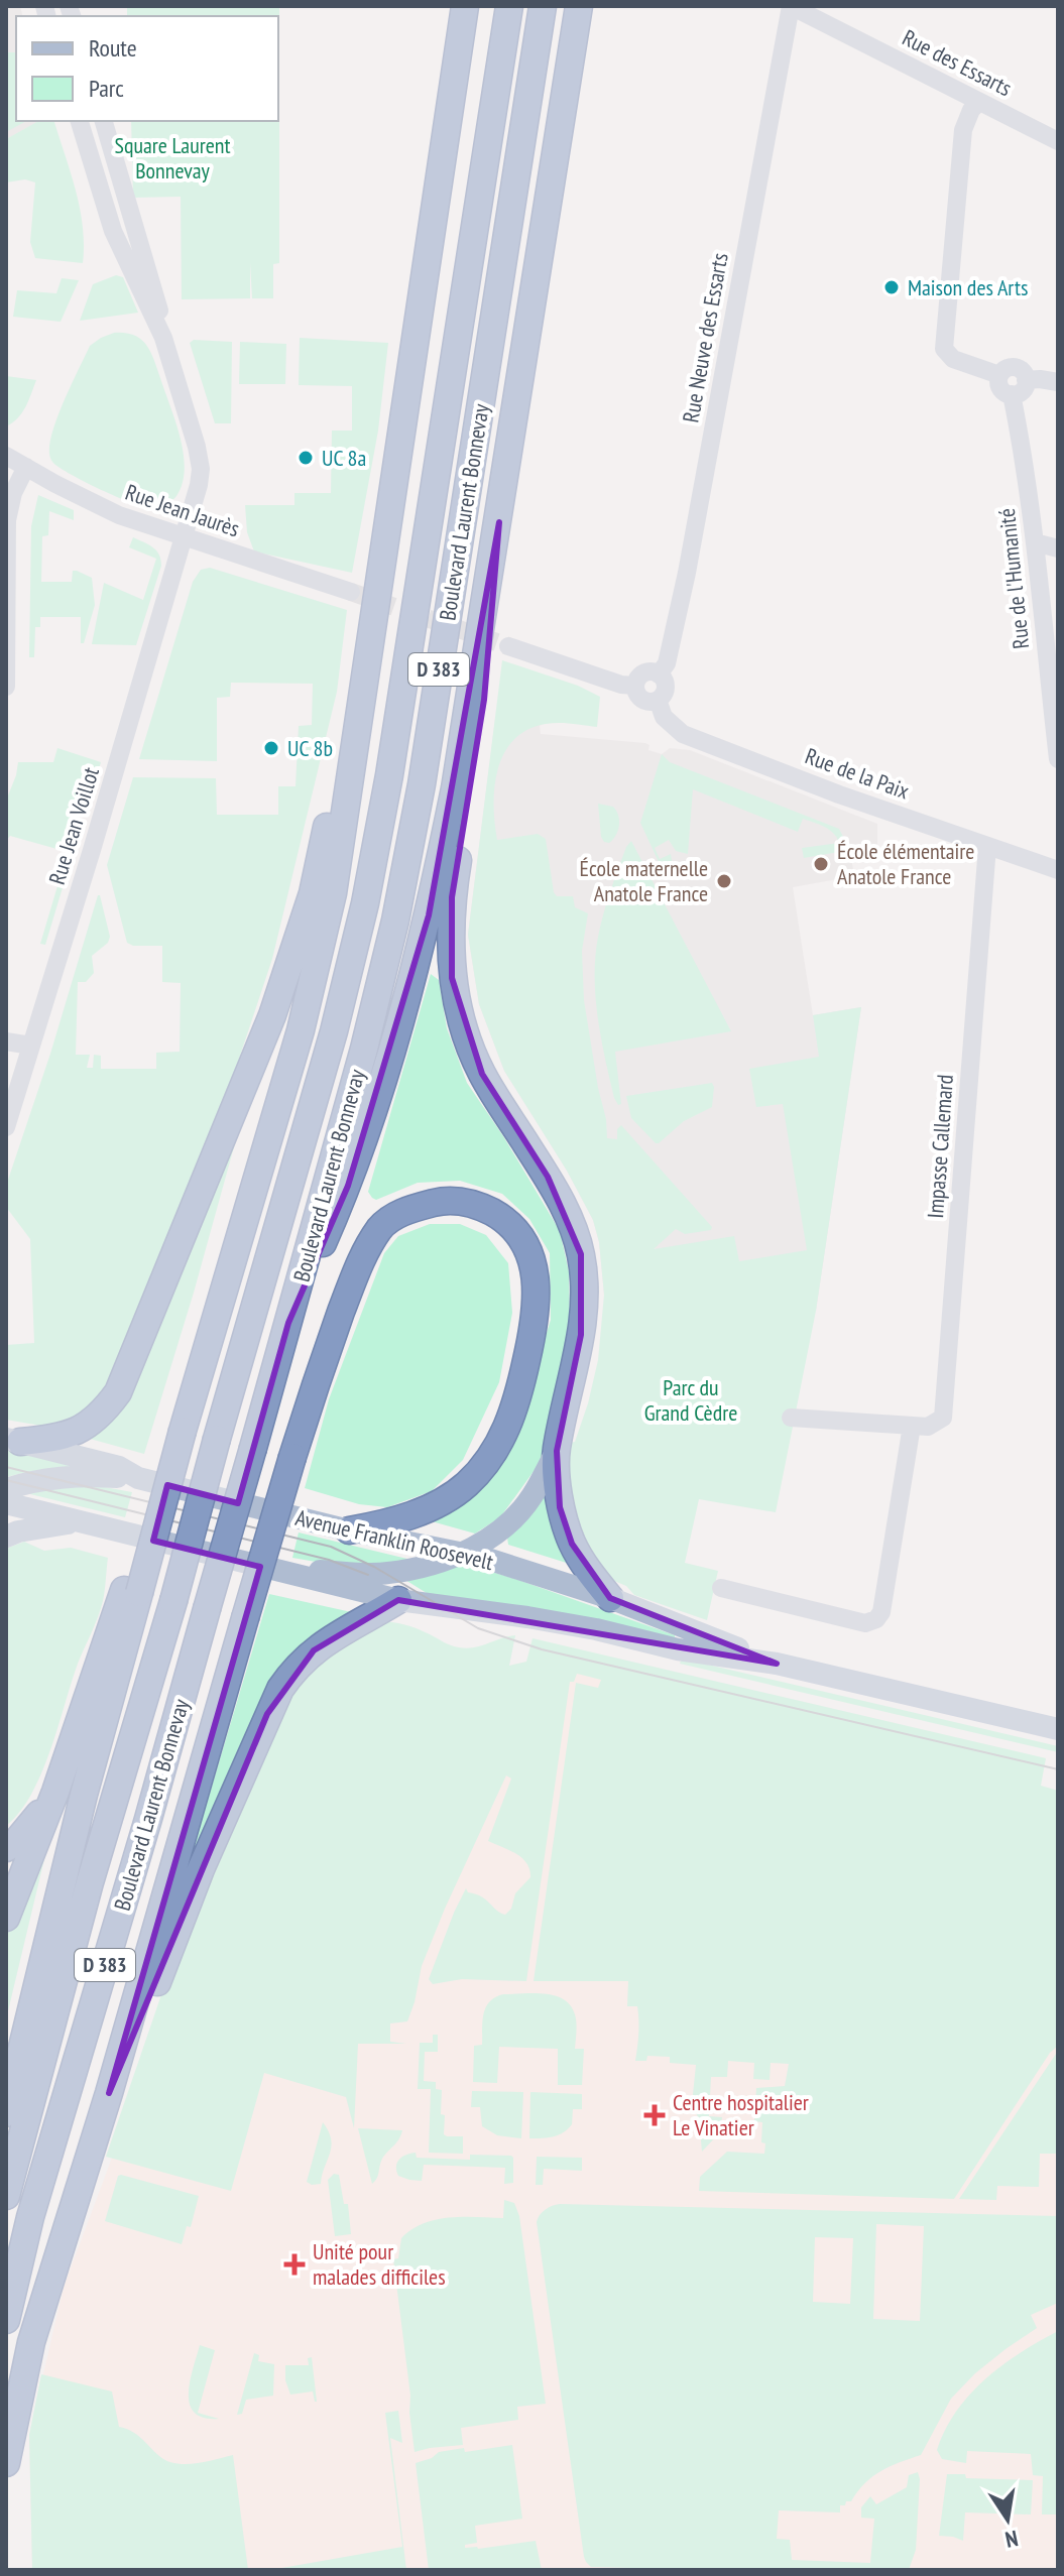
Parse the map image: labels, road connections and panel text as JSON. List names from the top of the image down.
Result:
{
  "streets": {
    "highway": ["Boulevard Laurent Bonnevay", "D 383"],
    "main road": ["Avenue Franklin Roosevelt"],
    "street": [
      "Rue des Essarts",
      "Rue Neuve des Essarts",
      "Rue Jean Jaurès",
      "Rue de l'Humanité",
      "Rue de la Paix",
      "Rue Jean Voillot",
      "Impasse Callemard"
    ]
  },
  "crossings": [
    ["Rue des Essarts", "Rue Neuve des Essarts"],
    ["Rue Neuve des Essarts", "Rue de la Paix"],
    ["Rue Jean Jaurès", "Rue Jean Voillot"],
    ["Rue de la Paix", "Impasse Callemard"]
  ],
  "parks": ["Square Laurent Bonnevay", "Parc du Grand Cèdre"],
  "places": {
    "other": [
      "Maison des Arts",
      "UC 8a",
      "UC 8b",
      "École élémentaire Anatole France",
      "École maternelle Anatole France"
    ],
    "health": ["Centre hospitalier Le Vinatier", "Unité pour malades difficiles"]
  },
  "legend": ["Route", "Parc"],
  "north": "bottom"
}
